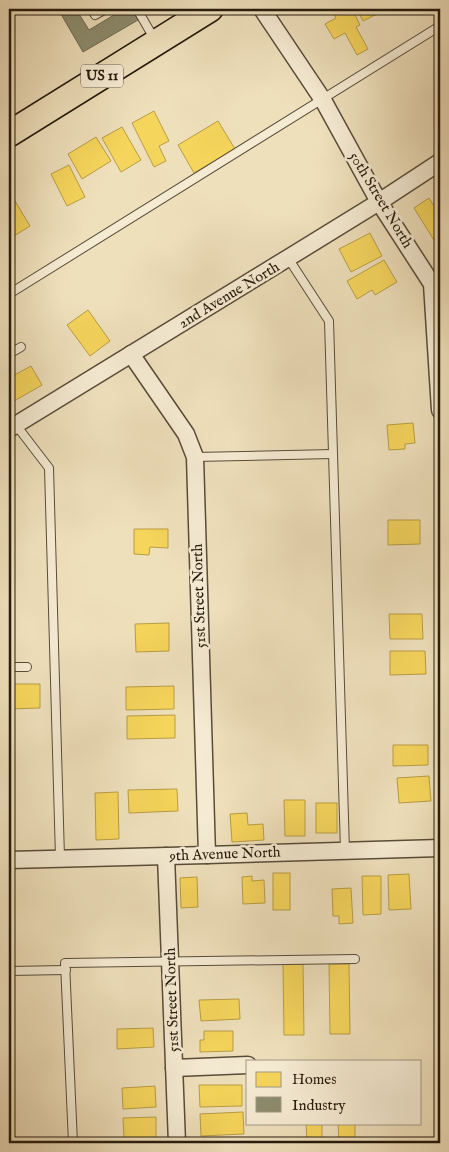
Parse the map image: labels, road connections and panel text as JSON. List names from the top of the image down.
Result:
{
  "streets": {
    "main road": ["US 11"],
    "street": [
      "50th Street North",
      "2nd Avenue North",
      "51st Street North",
      "9th Avenue North"
    ]
  },
  "crossings": [
    ["50th Street North", "2nd Avenue North"],
    ["2nd Avenue North", "51st Street North"],
    ["51st Street North", "9th Avenue North"]
  ],
  "legend": ["Homes", "Industry"]
}
